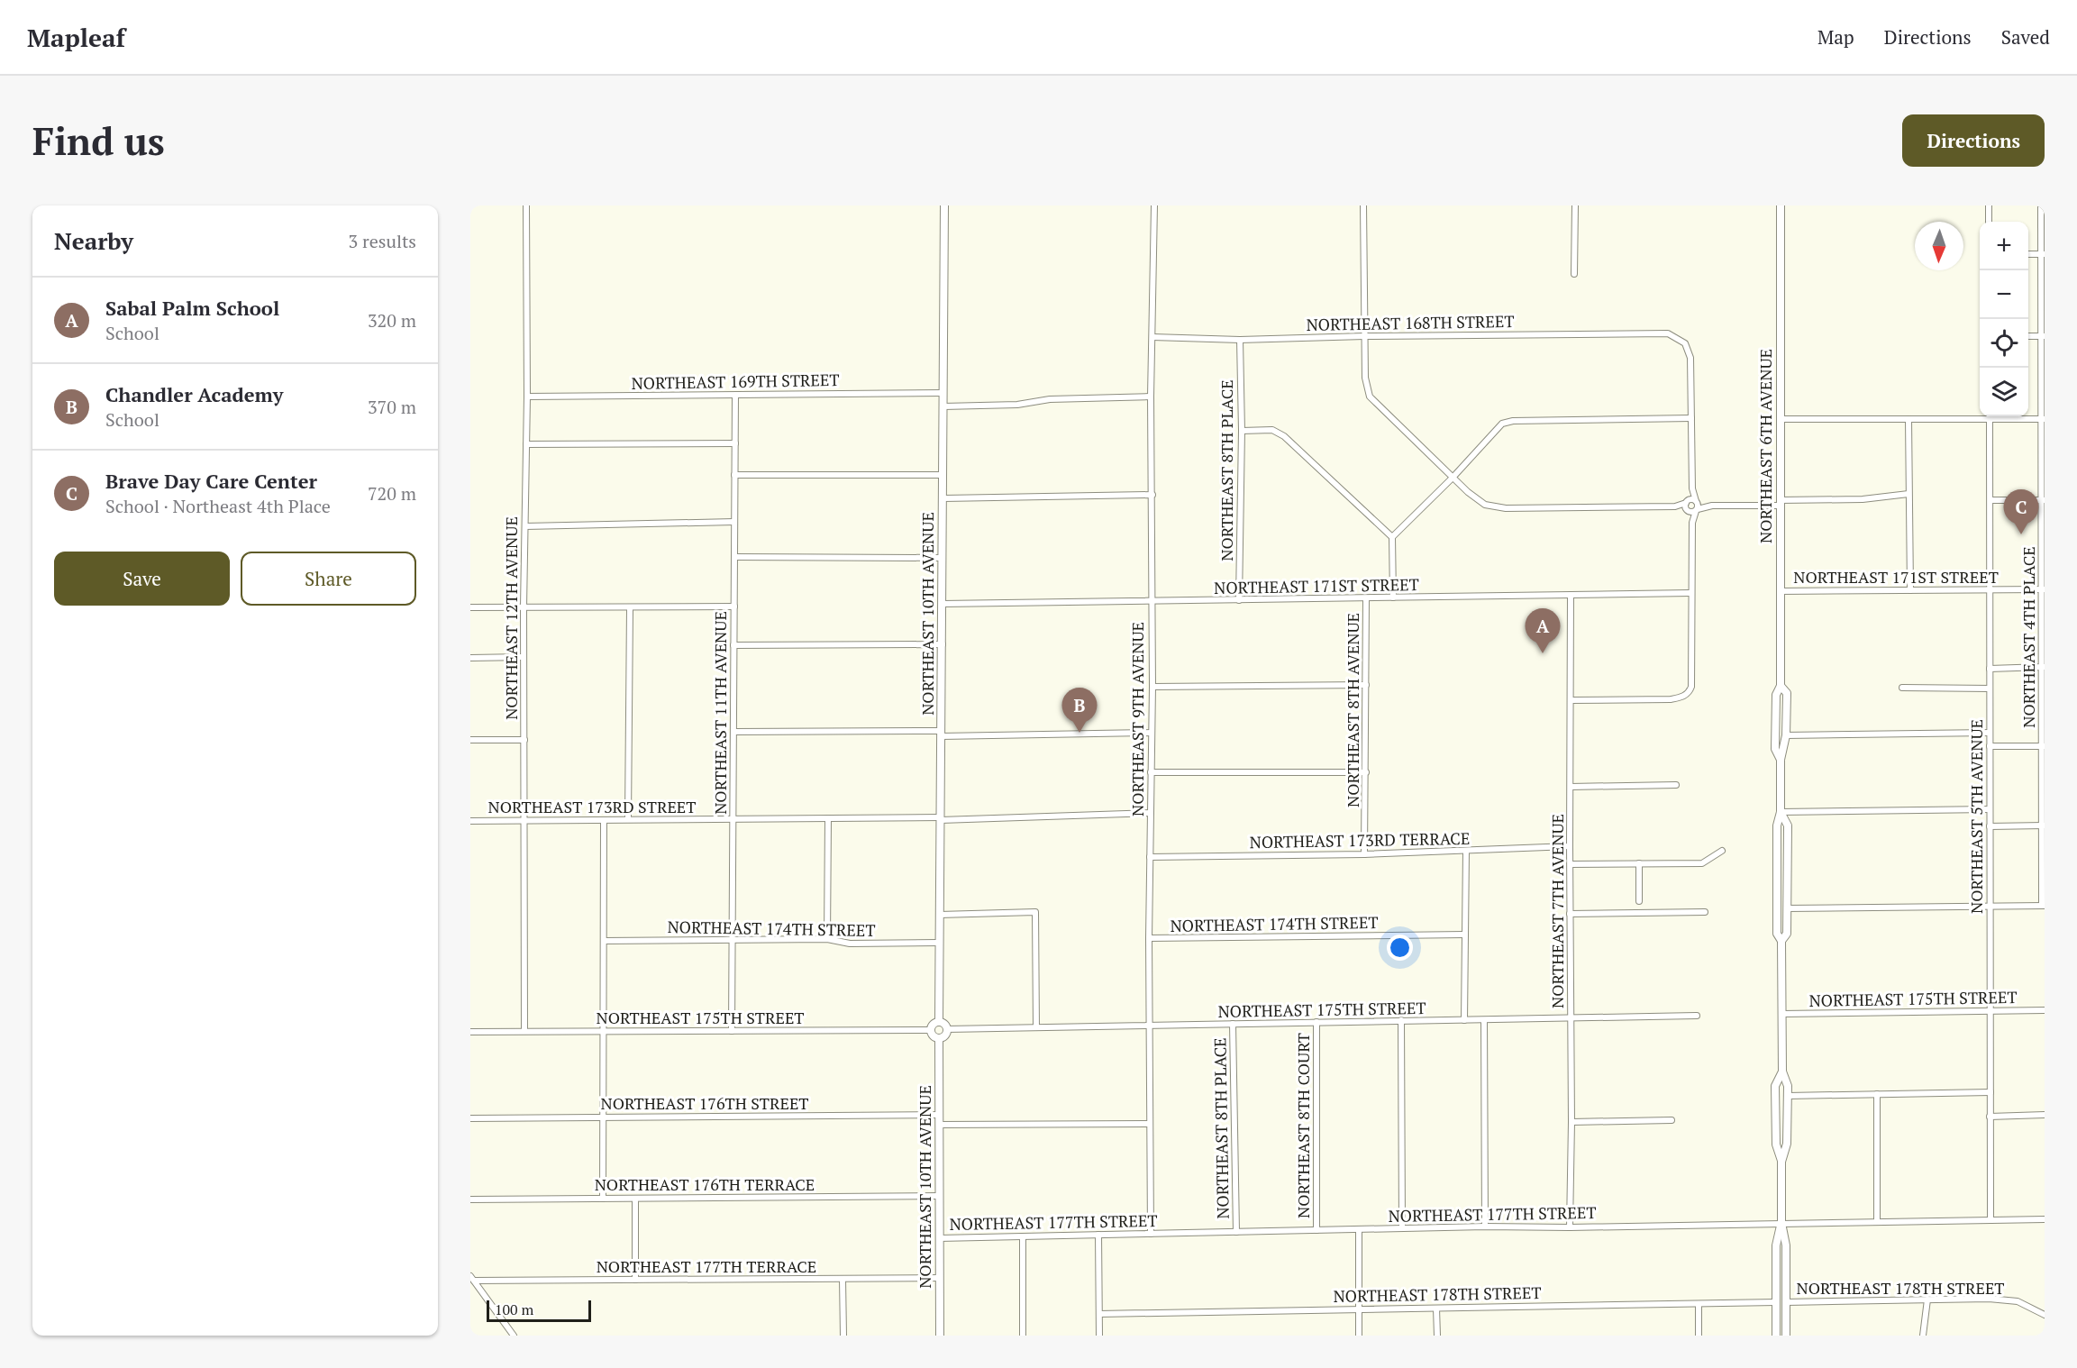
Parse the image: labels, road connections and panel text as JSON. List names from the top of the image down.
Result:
{
  "streets": {
    "main road": ["NORTHEAST 6TH AVENUE", "NORTHEAST 10TH AVENUE"],
    "street": [
      "NORTHEAST 168TH STREET",
      "NORTHEAST 169TH STREET",
      "NORTHEAST 8TH PLACE",
      "NORTHEAST 171ST STREET",
      "NORTHEAST 12TH AVENUE",
      "NORTHEAST 4TH PLACE",
      "NORTHEAST 8TH AVENUE",
      "NORTHEAST 11TH AVENUE",
      "NORTHEAST 9TH AVENUE",
      "NORTHEAST 173RD STREET",
      "NORTHEAST 5TH AVENUE",
      "NORTHEAST 173RD TERRACE",
      "NORTHEAST 7TH AVENUE",
      "NORTHEAST 174TH STREET",
      "NORTHEAST 175TH STREET",
      "NORTHEAST 176TH STREET",
      "NORTHEAST 8TH COURT",
      "NORTHEAST 176TH TERRACE",
      "NORTHEAST 177TH STREET",
      "NORTHEAST 177TH TERRACE",
      "NORTHEAST 178TH STREET"
    ]
  },
  "crossings": [
    ["NORTHEAST 168TH STREET", "NORTHEAST 8TH PLACE"],
    ["NORTHEAST 168TH STREET", "NORTHEAST 9TH AVENUE"],
    ["NORTHEAST 169TH STREET", "NORTHEAST 10TH AVENUE"],
    ["NORTHEAST 169TH STREET", "NORTHEAST 12TH AVENUE"],
    ["NORTHEAST 169TH STREET", "NORTHEAST 11TH AVENUE"],
    ["NORTHEAST 6TH AVENUE", "NORTHEAST 171ST STREET"],
    ["NORTHEAST 6TH AVENUE", "NORTHEAST 175TH STREET"],
    ["NORTHEAST 6TH AVENUE", "NORTHEAST 177TH STREET"],
    ["NORTHEAST 6TH AVENUE", "NORTHEAST 178TH STREET"],
    ["NORTHEAST 8TH PLACE", "NORTHEAST 171ST STREET"],
    ["NORTHEAST 8TH PLACE", "NORTHEAST 175TH STREET"],
    ["NORTHEAST 8TH PLACE", "NORTHEAST 177TH STREET"],
    ["NORTHEAST 171ST STREET", "NORTHEAST 10TH AVENUE"],
    ["NORTHEAST 171ST STREET", "NORTHEAST 4TH PLACE"],
    ["NORTHEAST 171ST STREET", "NORTHEAST 8TH AVENUE"],
    ["NORTHEAST 171ST STREET", "NORTHEAST 9TH AVENUE"],
    ["NORTHEAST 171ST STREET", "NORTHEAST 5TH AVENUE"],
    ["NORTHEAST 171ST STREET", "NORTHEAST 7TH AVENUE"],
    ["NORTHEAST 10TH AVENUE", "NORTHEAST 173RD STREET"],
    ["NORTHEAST 10TH AVENUE", "NORTHEAST 174TH STREET"],
    ["NORTHEAST 10TH AVENUE", "NORTHEAST 175TH STREET"],
    ["NORTHEAST 10TH AVENUE", "NORTHEAST 176TH STREET"],
    ["NORTHEAST 10TH AVENUE", "NORTHEAST 176TH TERRACE"],
    ["NORTHEAST 10TH AVENUE", "NORTHEAST 177TH STREET"],
    ["NORTHEAST 10TH AVENUE", "NORTHEAST 177TH TERRACE"],
    ["NORTHEAST 12TH AVENUE", "NORTHEAST 173RD STREET"],
    ["NORTHEAST 12TH AVENUE", "NORTHEAST 175TH STREET"],
    ["NORTHEAST 8TH AVENUE", "NORTHEAST 173RD TERRACE"],
    ["NORTHEAST 11TH AVENUE", "NORTHEAST 173RD STREET"],
    ["NORTHEAST 11TH AVENUE", "NORTHEAST 174TH STREET"],
    ["NORTHEAST 11TH AVENUE", "NORTHEAST 175TH STREET"],
    ["NORTHEAST 9TH AVENUE", "NORTHEAST 173RD STREET"],
    ["NORTHEAST 9TH AVENUE", "NORTHEAST 173RD TERRACE"],
    ["NORTHEAST 9TH AVENUE", "NORTHEAST 174TH STREET"],
    ["NORTHEAST 9TH AVENUE", "NORTHEAST 175TH STREET"],
    ["NORTHEAST 9TH AVENUE", "NORTHEAST 177TH STREET"],
    ["NORTHEAST 5TH AVENUE", "NORTHEAST 175TH STREET"],
    ["NORTHEAST 5TH AVENUE", "NORTHEAST 177TH STREET"],
    ["NORTHEAST 173RD TERRACE", "NORTHEAST 7TH AVENUE"],
    ["NORTHEAST 7TH AVENUE", "NORTHEAST 175TH STREET"],
    ["NORTHEAST 7TH AVENUE", "NORTHEAST 177TH STREET"],
    ["NORTHEAST 175TH STREET", "NORTHEAST 8TH COURT"],
    ["NORTHEAST 8TH COURT", "NORTHEAST 177TH STREET"]
  ],
  "scale_bar": "100 m",
  "north": "bottom",
  "page": {
    "header": "Mapleaf",
    "nav": ["Map", "Directions", "Saved"],
    "buttons": [
      "Directions",
      ["Save", "Share"]
    ],
    "title": "Find us",
    "heading": ["Nearby", "3 results"],
    "map_buttons": ["+", "−"],
    "list": [
      {
        "mark": "A",
        "name": "Sabal Palm School",
        "note": "School",
        "value": "320 m"
      },
      {
        "mark": "B",
        "name": "Chandler Academy",
        "note": "School",
        "value": "370 m"
      },
      {
        "mark": "C",
        "name": "Brave Day Care Center",
        "note": "School · Northeast 4th Place",
        "value": "720 m"
      }
    ],
    "pins": ["C", "A", "B"],
    "scale": "100 m"
  }
}
